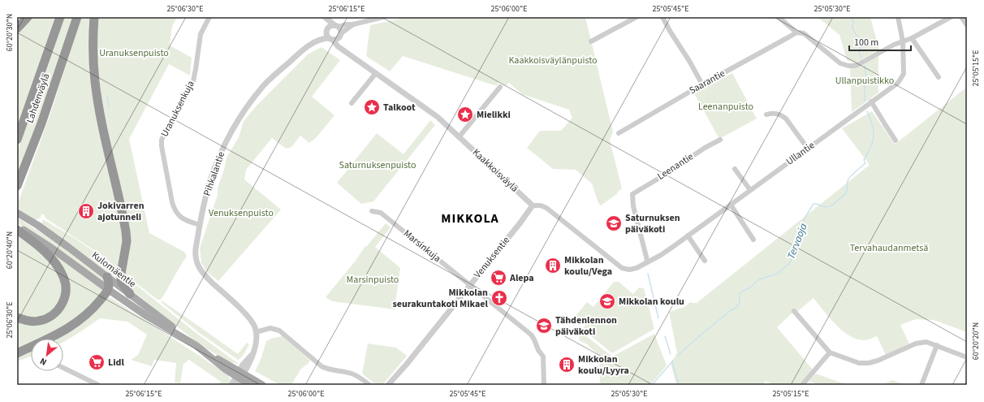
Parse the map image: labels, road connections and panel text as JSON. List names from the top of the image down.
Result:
{
  "streets": {
    "highway": ["Lahdenväylä"],
    "main road": ["Kulomäentie"],
    "street": [
      "Saarantie",
      "Uranuksenkuja",
      "Ullantie",
      "Leenantie",
      "Kaakkoisväylä",
      "Pihkalantie",
      "Marsinkuja",
      "Venuksentie"
    ]
  },
  "crossings": [
    ["Uranuksenkuja", "Pihkalantie"],
    ["Ullantie", "Leenantie"],
    ["Ullantie", "Kaakkoisväylä"],
    ["Leenantie", "Kaakkoisväylä"],
    ["Kaakkoisväylä", "Pihkalantie"],
    ["Kaakkoisväylä", "Venuksentie"],
    ["Marsinkuja", "Venuksentie"]
  ],
  "districts": ["MIKKOLA"],
  "water": ["Tervaoja"],
  "parks": [
    "Uranuksenpuisto",
    "Kaakkoisväylänpuisto",
    "Ullanpuistikko",
    "Leenanpuisto",
    "Saturnuksenpuisto",
    "Venuksenpuisto",
    "Tervahaudanmetsä",
    "Marsinpuisto"
  ],
  "places": {
    "place": ["Talkoot", "Mielikki"],
    "building": ["Jokivarren ajotunneli", "Mikkolan koulu/Vega", "Mikkolan koulu/Lyyra"],
    "school or university": ["Saturnuksen päiväkoti", "Mikkolan koulu", "Tähdenlennon päiväkoti"],
    "supermarket": ["Alepa", "Lidl"],
    "church": ["Mikkolan seurakuntakoti Mikael"]
  },
  "scale_bar": "100 m",
  "north": "bottom left",
  "coordinates": [
    "25°06'30\"E",
    "25°06'15\"E",
    "25°06'00\"E",
    "25°05'45\"E",
    "25°05'30\"E",
    "60°20'30\"N",
    "25°05'15\"E",
    "60°20'40\"N",
    "60°20'20\"N"
  ]
}
